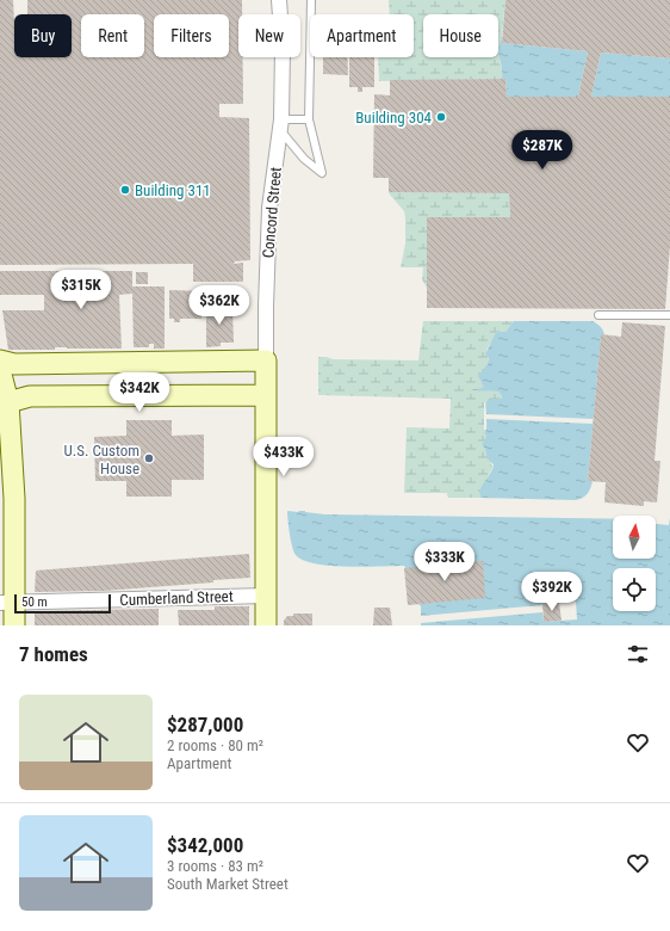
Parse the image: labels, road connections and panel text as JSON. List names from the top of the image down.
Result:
{
  "streets": {
    "street": ["Concord Street", "Cumberland Street"]
  },
  "crossings": [
    ["Concord Street", "Cumberland Street"]
  ],
  "places": ["Building 304", "Building 311", "U.S. Custom House"],
  "scale_bar": "50 m",
  "north": "top",
  "page": {
    "chip": [
      "Buy",
      "Rent",
      "Filters",
      "New",
      "Apartment",
      "House"
    ],
    "price": [
      "$287K",
      "$315K",
      "$362K",
      "$342K",
      "$433K",
      "$333K",
      "$392K"
    ],
    "scale": "50 m",
    "heading": "7 homes",
    "list": [
      {
        "name": "$287,000",
        "note": "2 rooms · 80 m² · Apartment"
      },
      {
        "name": "$342,000",
        "note": "3 rooms · 83 m² · South Market Street"
      }
    ]
  }
}
